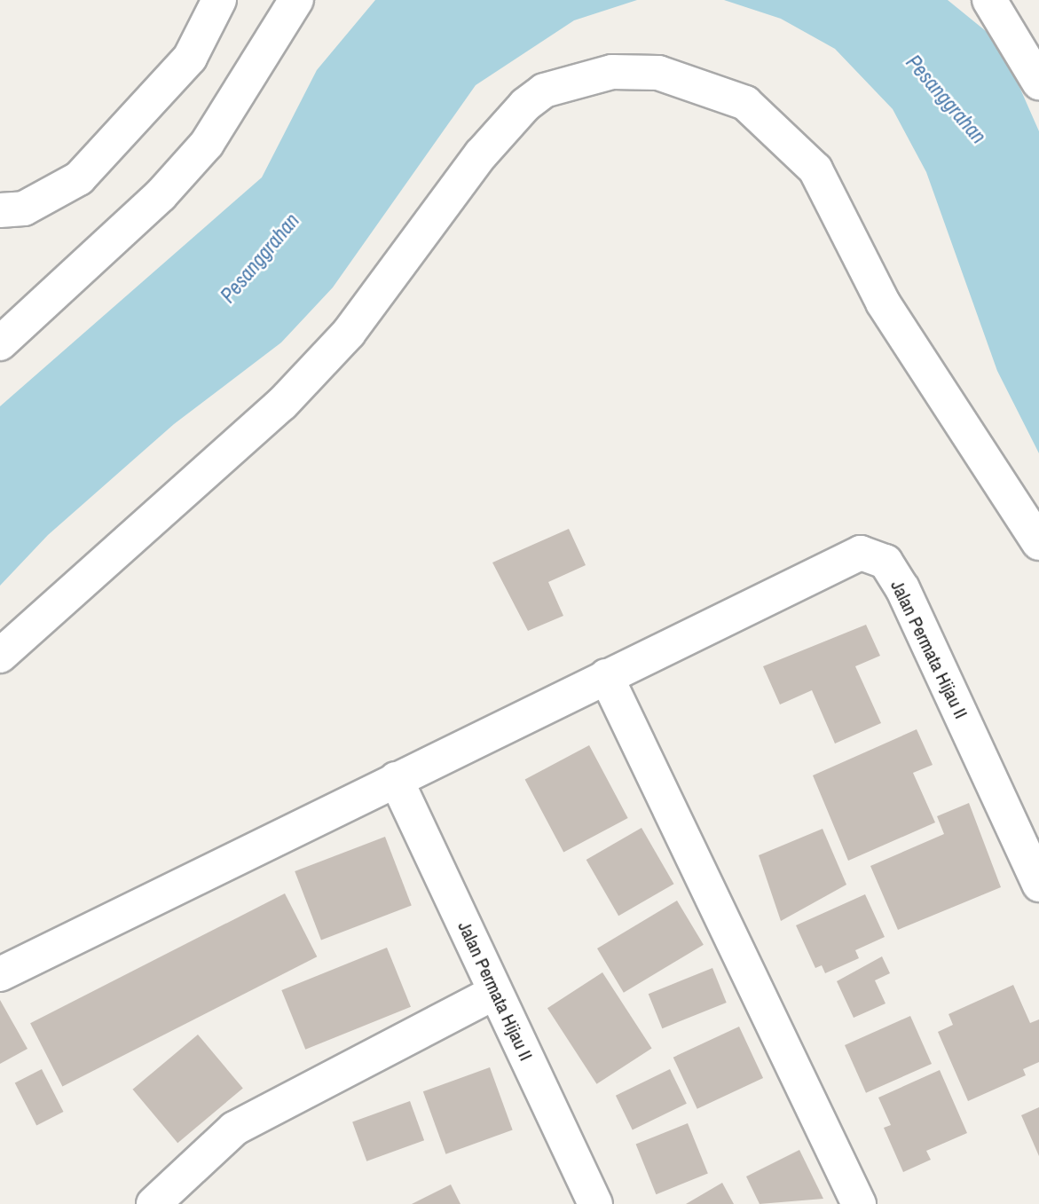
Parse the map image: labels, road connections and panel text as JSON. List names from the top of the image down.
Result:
{
  "streets": {
    "street": ["Jalan Permata Hijau II"]
  },
  "water": ["Pesanggrahan"]
}
